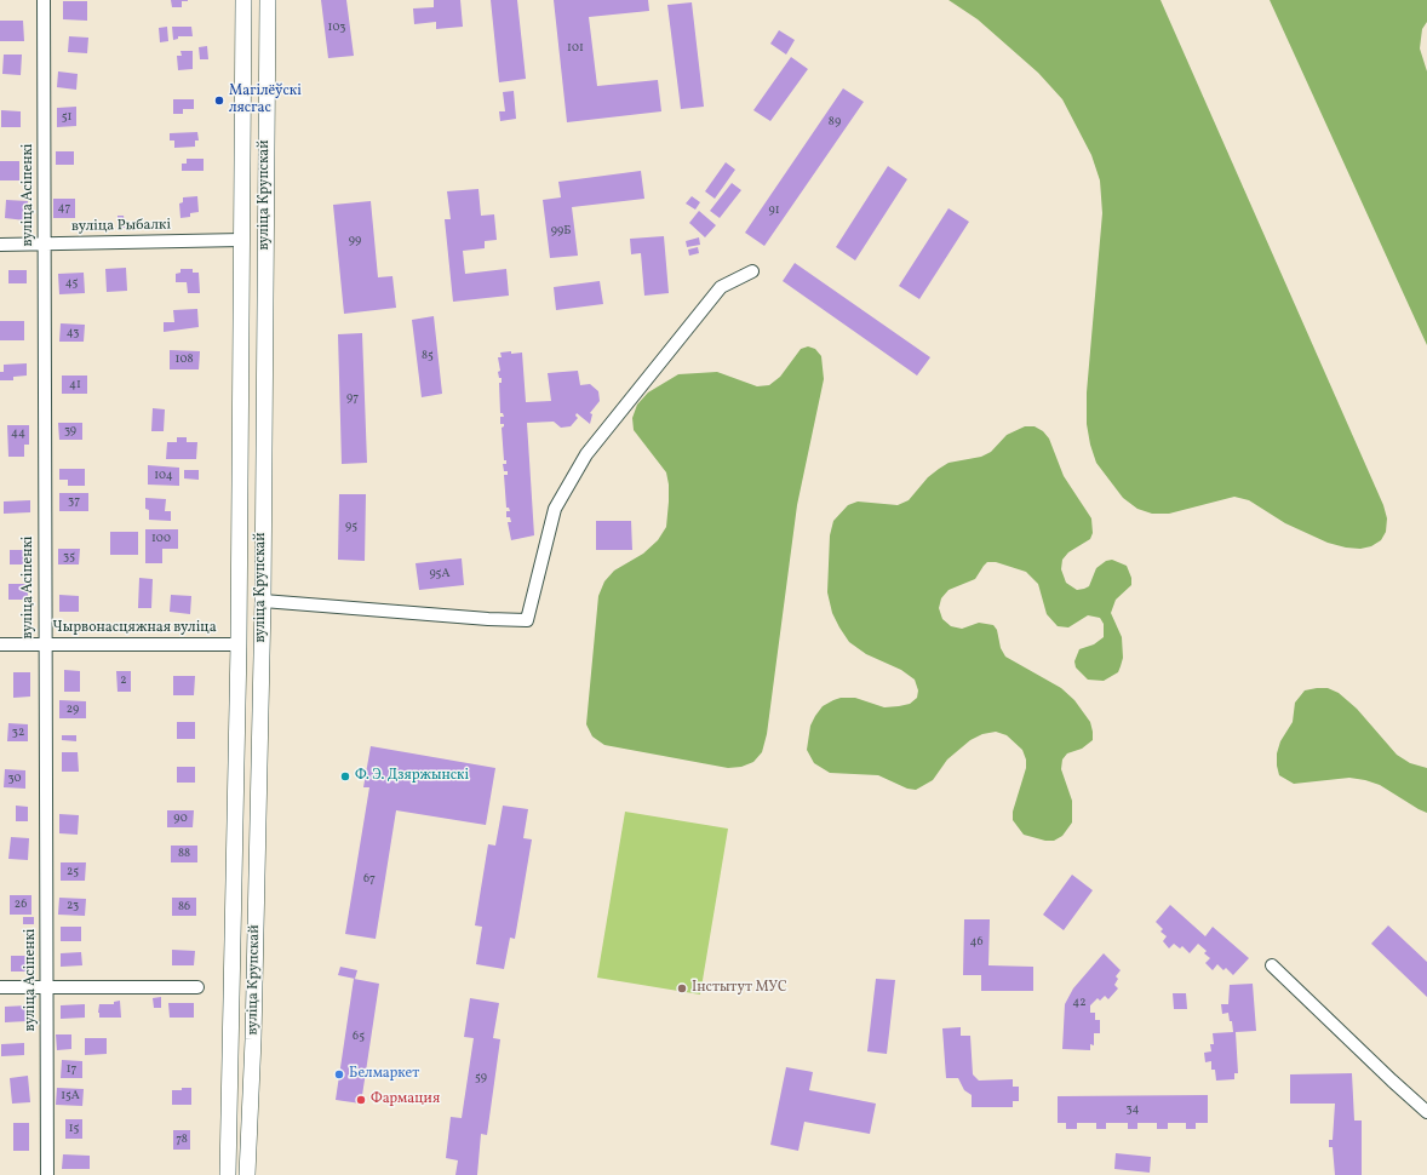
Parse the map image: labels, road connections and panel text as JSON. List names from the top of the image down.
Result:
{
  "streets": {
    "main road": ["вуліца Крупскай"],
    "street": ["вуліца Асіпенкі", "вуліца Рыбалкі", "Чырвонасцяжная вуліца"]
  },
  "crossings": [
    ["вуліца Асіпенкі", "вуліца Рыбалкі"],
    ["вуліца Асіпенкі", "Чырвонасцяжная вуліца"],
    ["вуліца Крупскай", "вуліца Рыбалкі"],
    ["вуліца Крупскай", "Чырвонасцяжная вуліца"]
  ],
  "places": [
    "Магілёўскі лясгас",
    "Ф. Э. Дзяржынскі",
    "Інстытут МУС",
    "Белмаркет",
    "Фармация"
  ],
  "house_numbers": [
    "103",
    "101",
    "51",
    "89",
    "47",
    "91",
    "99Б",
    "99",
    "45",
    "43",
    "85",
    "108",
    "41",
    "97",
    "39",
    "44",
    "104",
    "37",
    "95",
    "100",
    "35",
    "95А",
    "2",
    "29",
    "32",
    "30",
    "90",
    "88",
    "25",
    "67",
    "26",
    "23",
    "86",
    "46",
    "42",
    "65",
    "17",
    "59",
    "15А",
    "34",
    "15",
    "78"
  ]
}
